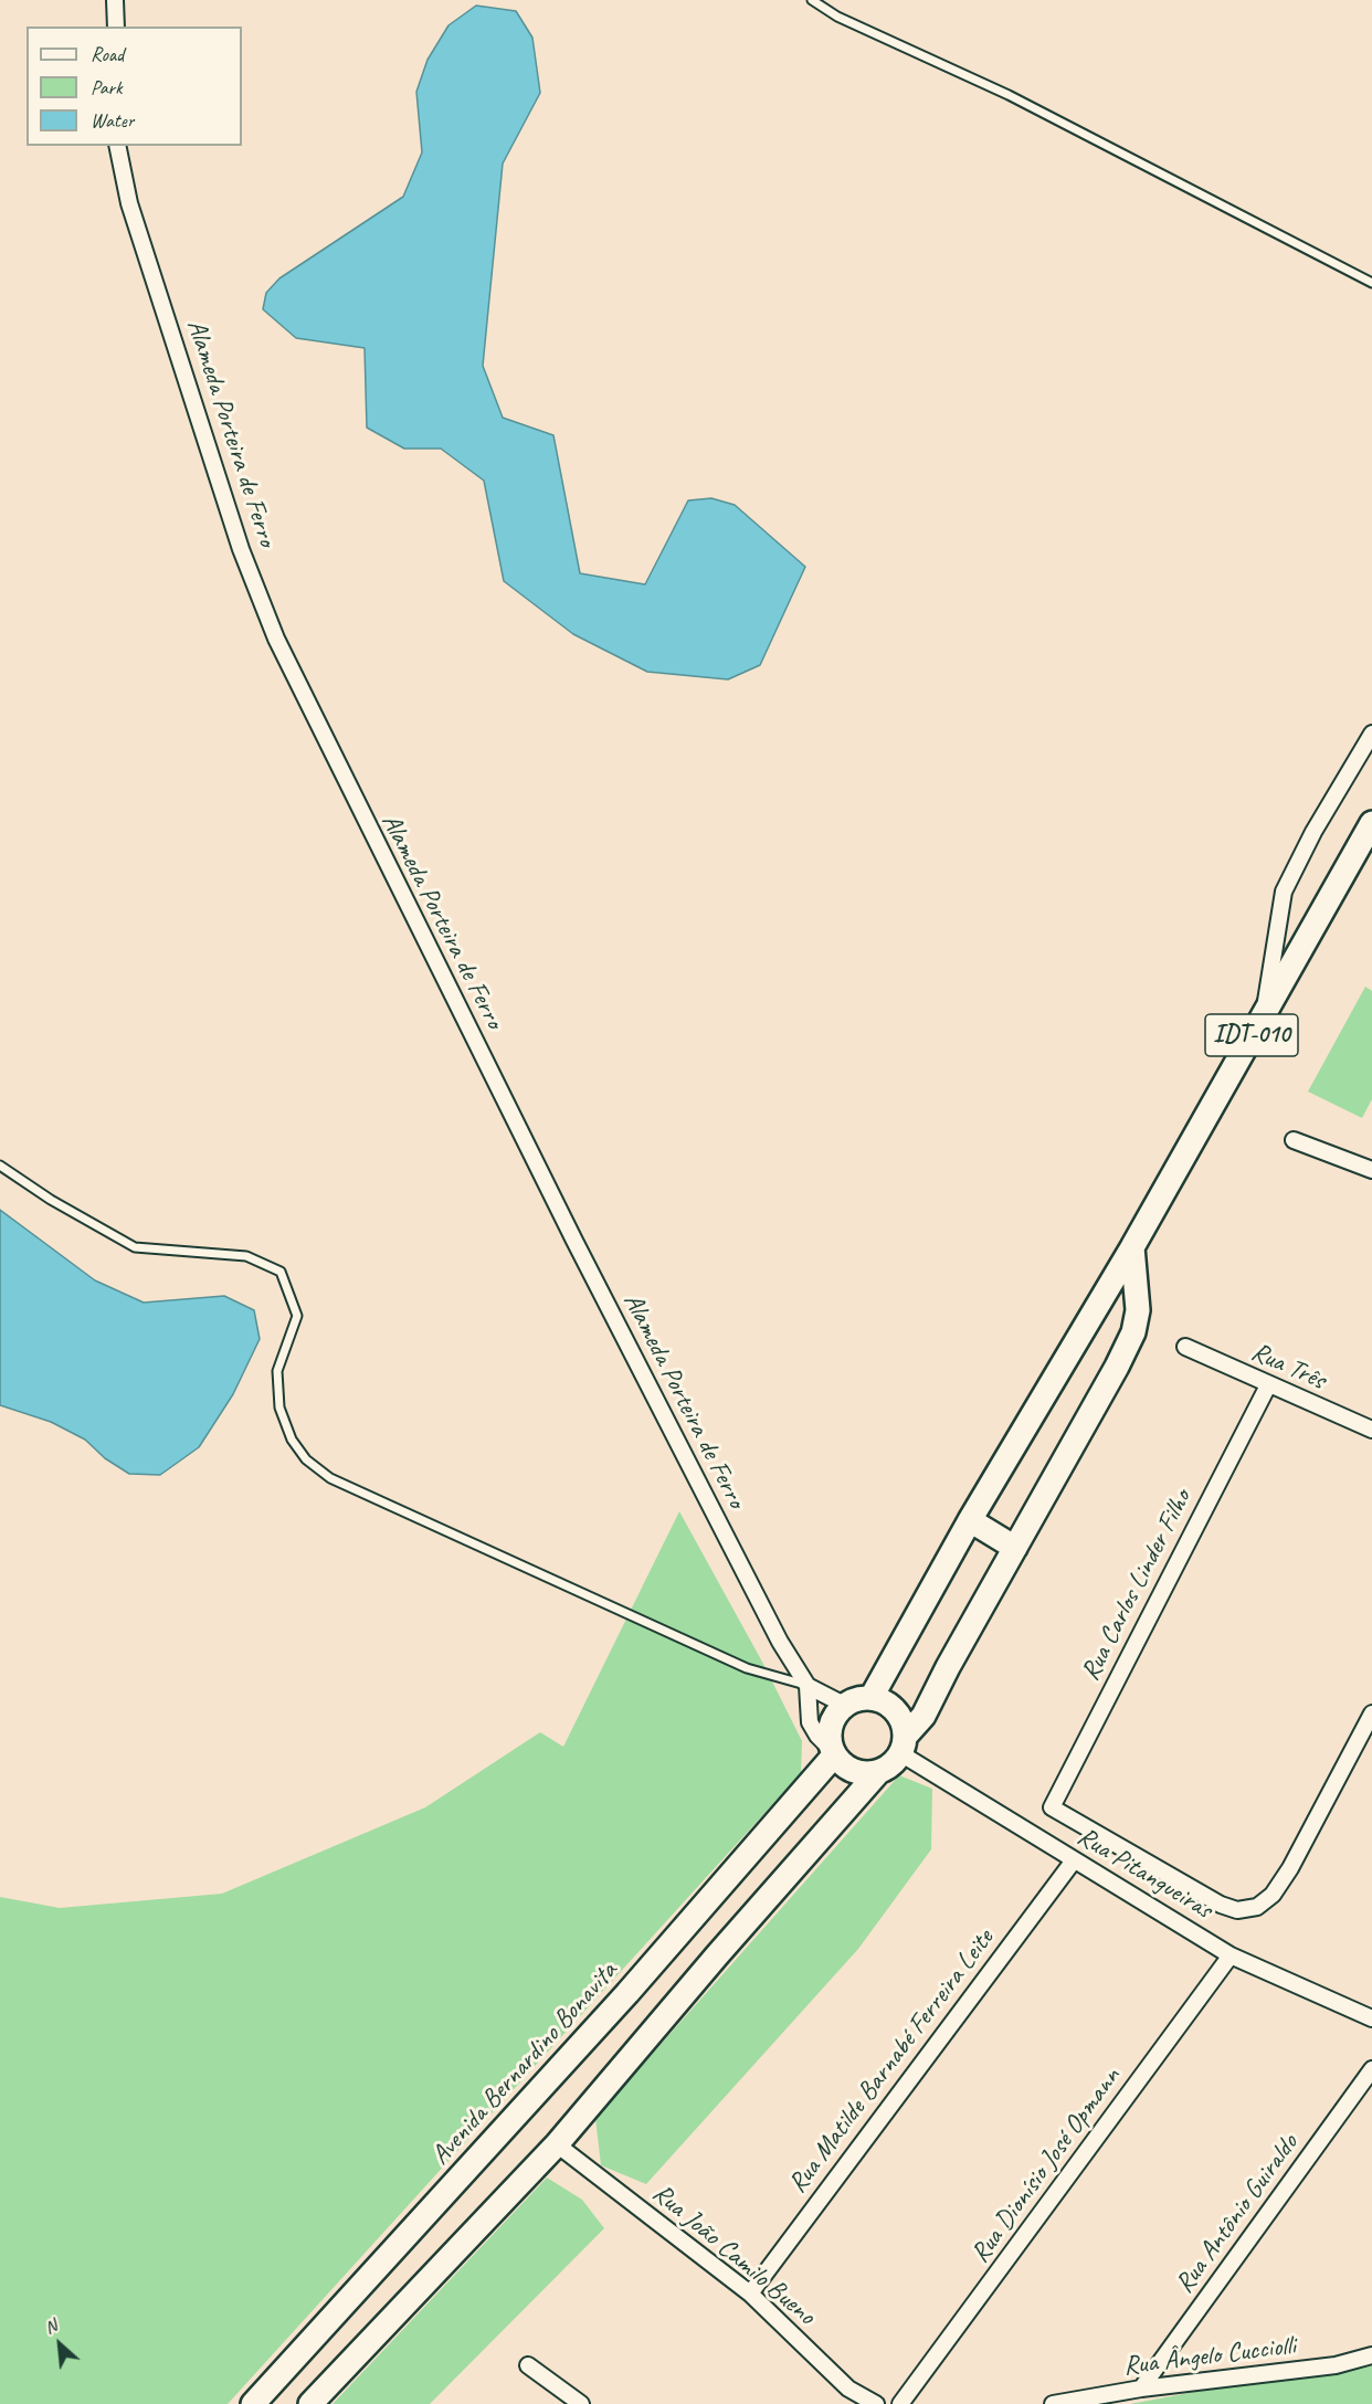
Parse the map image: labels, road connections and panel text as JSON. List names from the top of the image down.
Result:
{
  "streets": {
    "main road": ["IDT-010", "Avenida Bernardino Bonavita"],
    "street": [
      "Alameda Porteira de Ferro",
      "Rua Três",
      "Rua Carlos Linder Filho",
      "Rua Pitangueiras",
      "Rua Matilde Barnabé Ferreira Leite",
      "Rua Dionísio José Opmann",
      "Rua Antônio Guiraldo",
      "Rua João Camilo Bueno",
      "Rua Ângelo Cucciolli"
    ]
  },
  "crossings": [
    ["Alameda Porteira de Ferro", "Rua Pitangueiras"],
    ["Alameda Porteira de Ferro", "Avenida Bernardino Bonavita"],
    ["Rua Três", "Rua Carlos Linder Filho"],
    ["Rua Pitangueiras", "Rua Matilde Barnabé Ferreira Leite"],
    ["Rua Pitangueiras", "Avenida Bernardino Bonavita"],
    ["Rua Pitangueiras", "Rua Dionísio José Opmann"],
    ["Rua Matilde Barnabé Ferreira Leite", "Rua João Camilo Bueno"],
    ["Rua Antônio Guiraldo", "Rua Ângelo Cucciolli"]
  ],
  "legend": ["Road", "Park", "Water"],
  "north": "top left"
}
